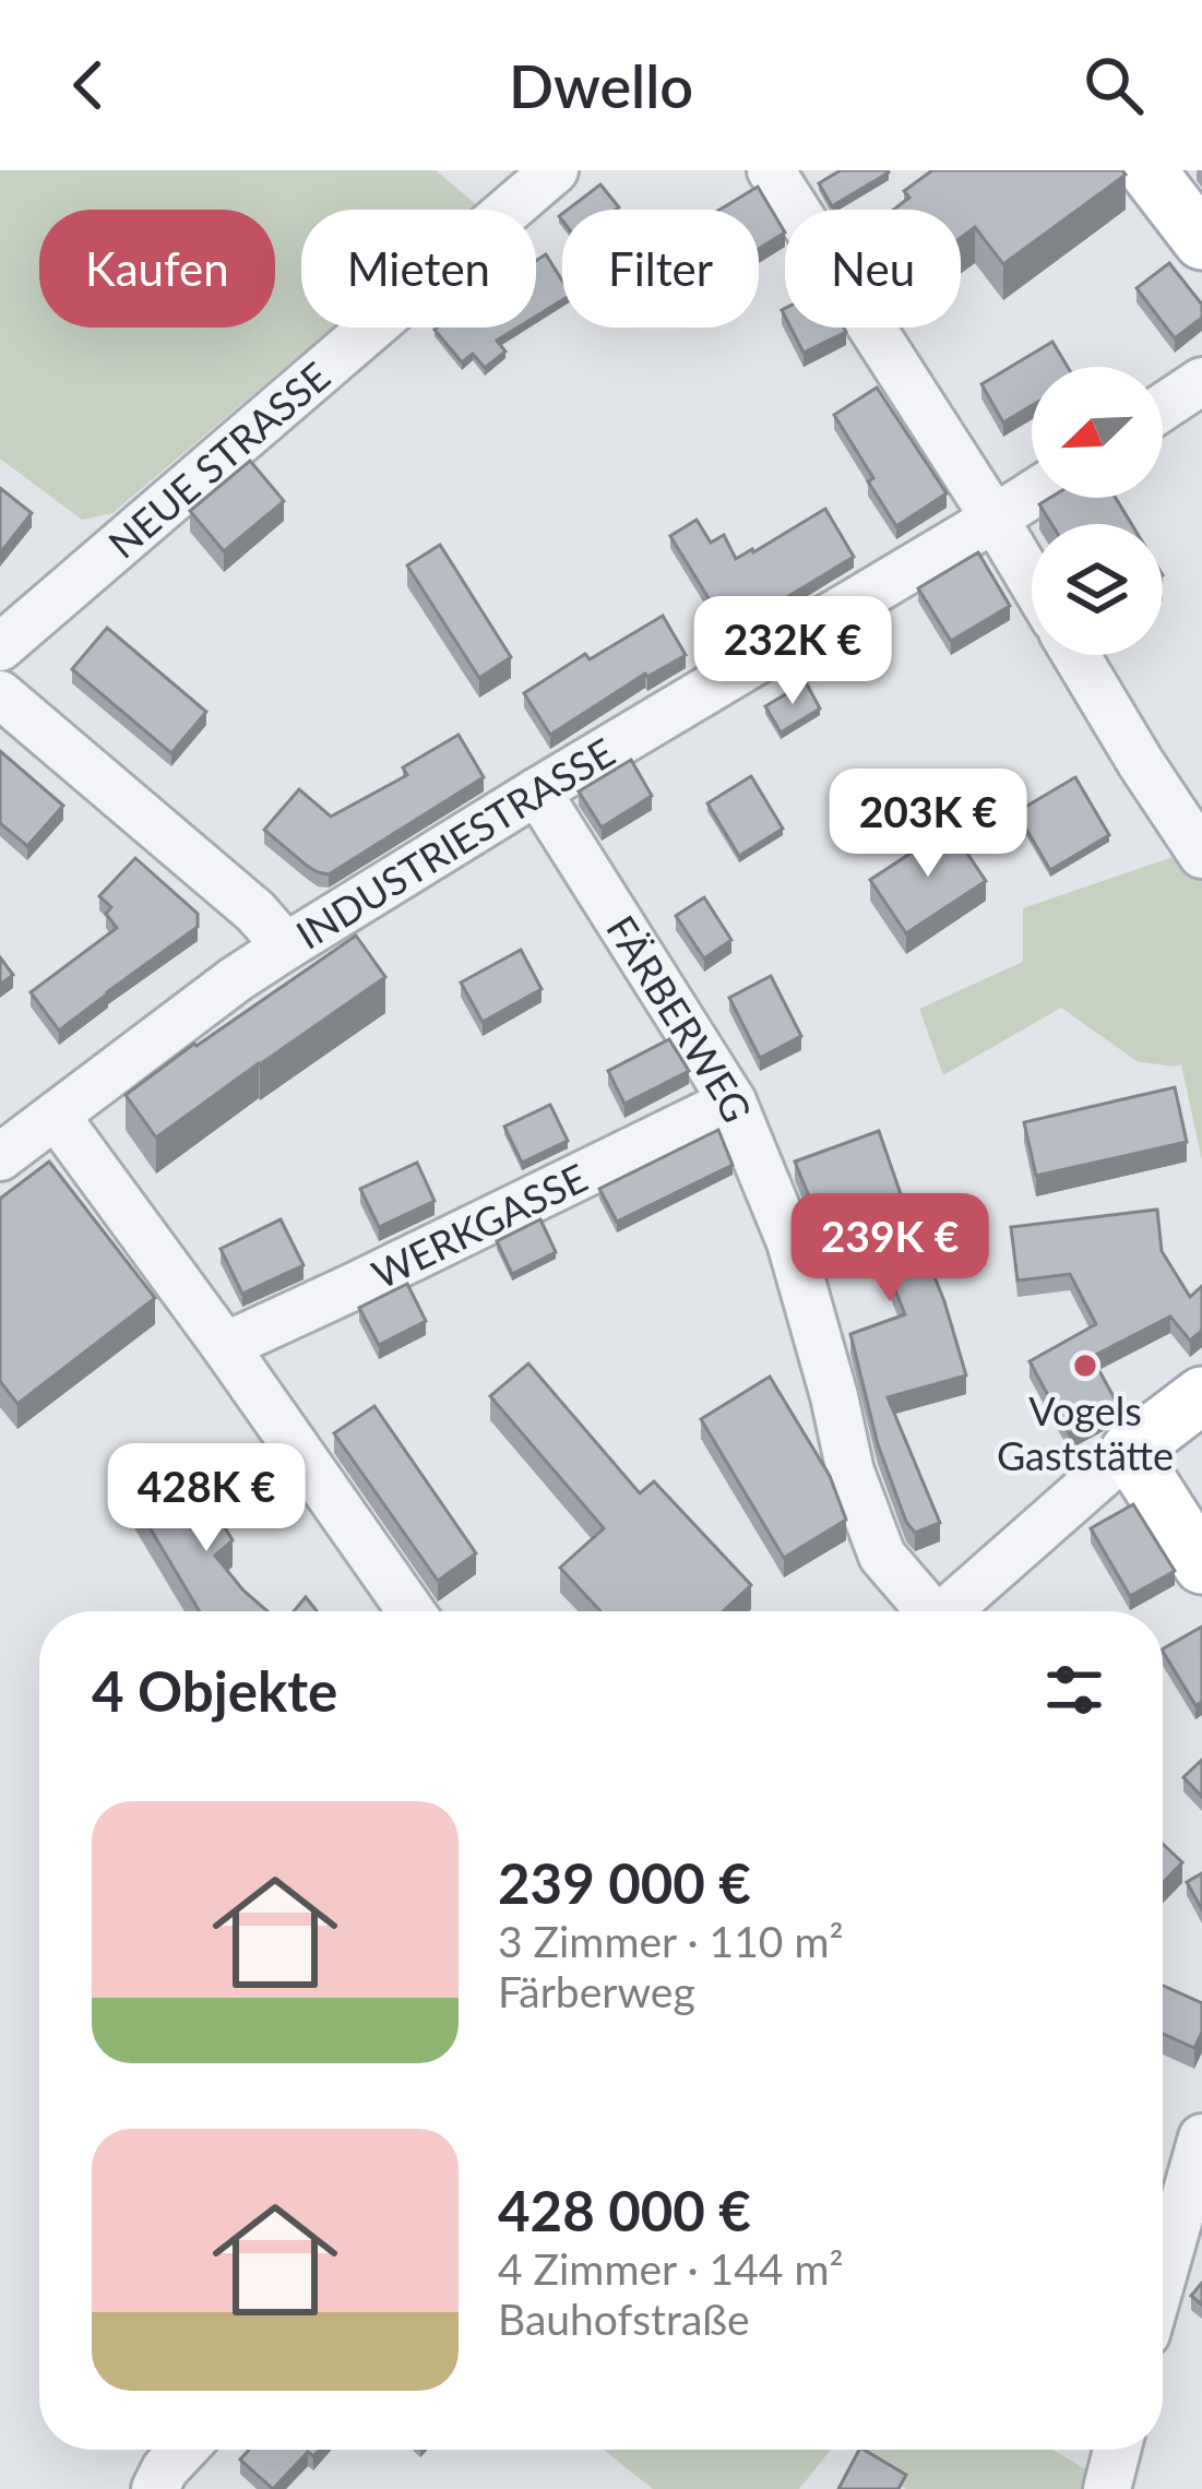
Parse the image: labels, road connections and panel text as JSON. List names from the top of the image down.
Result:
{
  "streets": {
    "street": [
      "NEUE STRASSE",
      "INDUSTRIESTRASSE",
      "FÄRBERWEG",
      "WERKGASSE"
    ]
  },
  "crossings": [
    ["INDUSTRIESTRASSE", "FÄRBERWEG"],
    ["FÄRBERWEG", "WERKGASSE"]
  ],
  "places": ["Vogels Gaststätte"],
  "north": "bottom left",
  "page": {
    "header": "Dwello",
    "chip": [
      "Kaufen",
      "Mieten",
      "Filter",
      "Neu"
    ],
    "price": [
      "232K €",
      "203K €",
      "239K €",
      "428K €"
    ],
    "heading": "4 Objekte",
    "list": [
      {
        "name": "239 000 €",
        "note": "3 Zimmer · 110 m² · Färberweg"
      },
      {
        "name": "428 000 €",
        "note": "4 Zimmer · 144 m² · Bauhofstraße"
      }
    ]
  }
}
